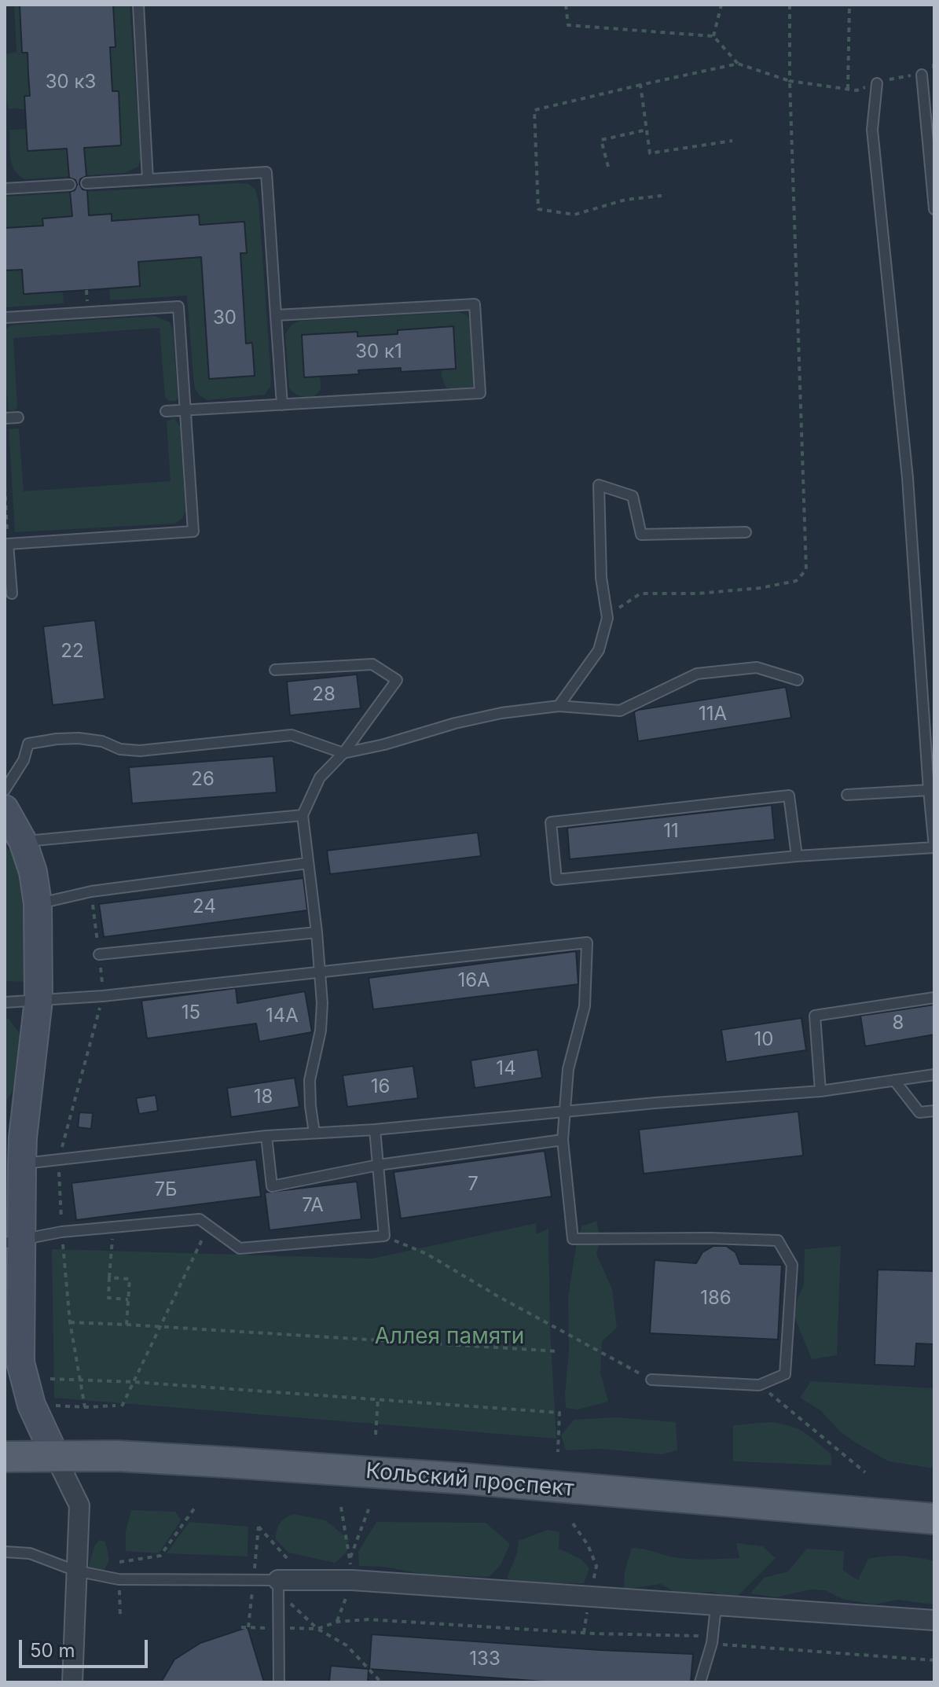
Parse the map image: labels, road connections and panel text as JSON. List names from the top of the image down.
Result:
{
  "streets": {
    "main road": ["Кольский проспект"]
  },
  "parks": ["Аллея памяти"],
  "house_numbers": [
    "30 к3",
    "30",
    "30 к1",
    "22",
    "28",
    "11А",
    "26",
    "11",
    "24",
    "16А",
    "15",
    "14А",
    "8",
    "10",
    "14",
    "16",
    "18",
    "7",
    "7Б",
    "7А",
    "186",
    "133"
  ],
  "scale_bar": "50 m"
}
